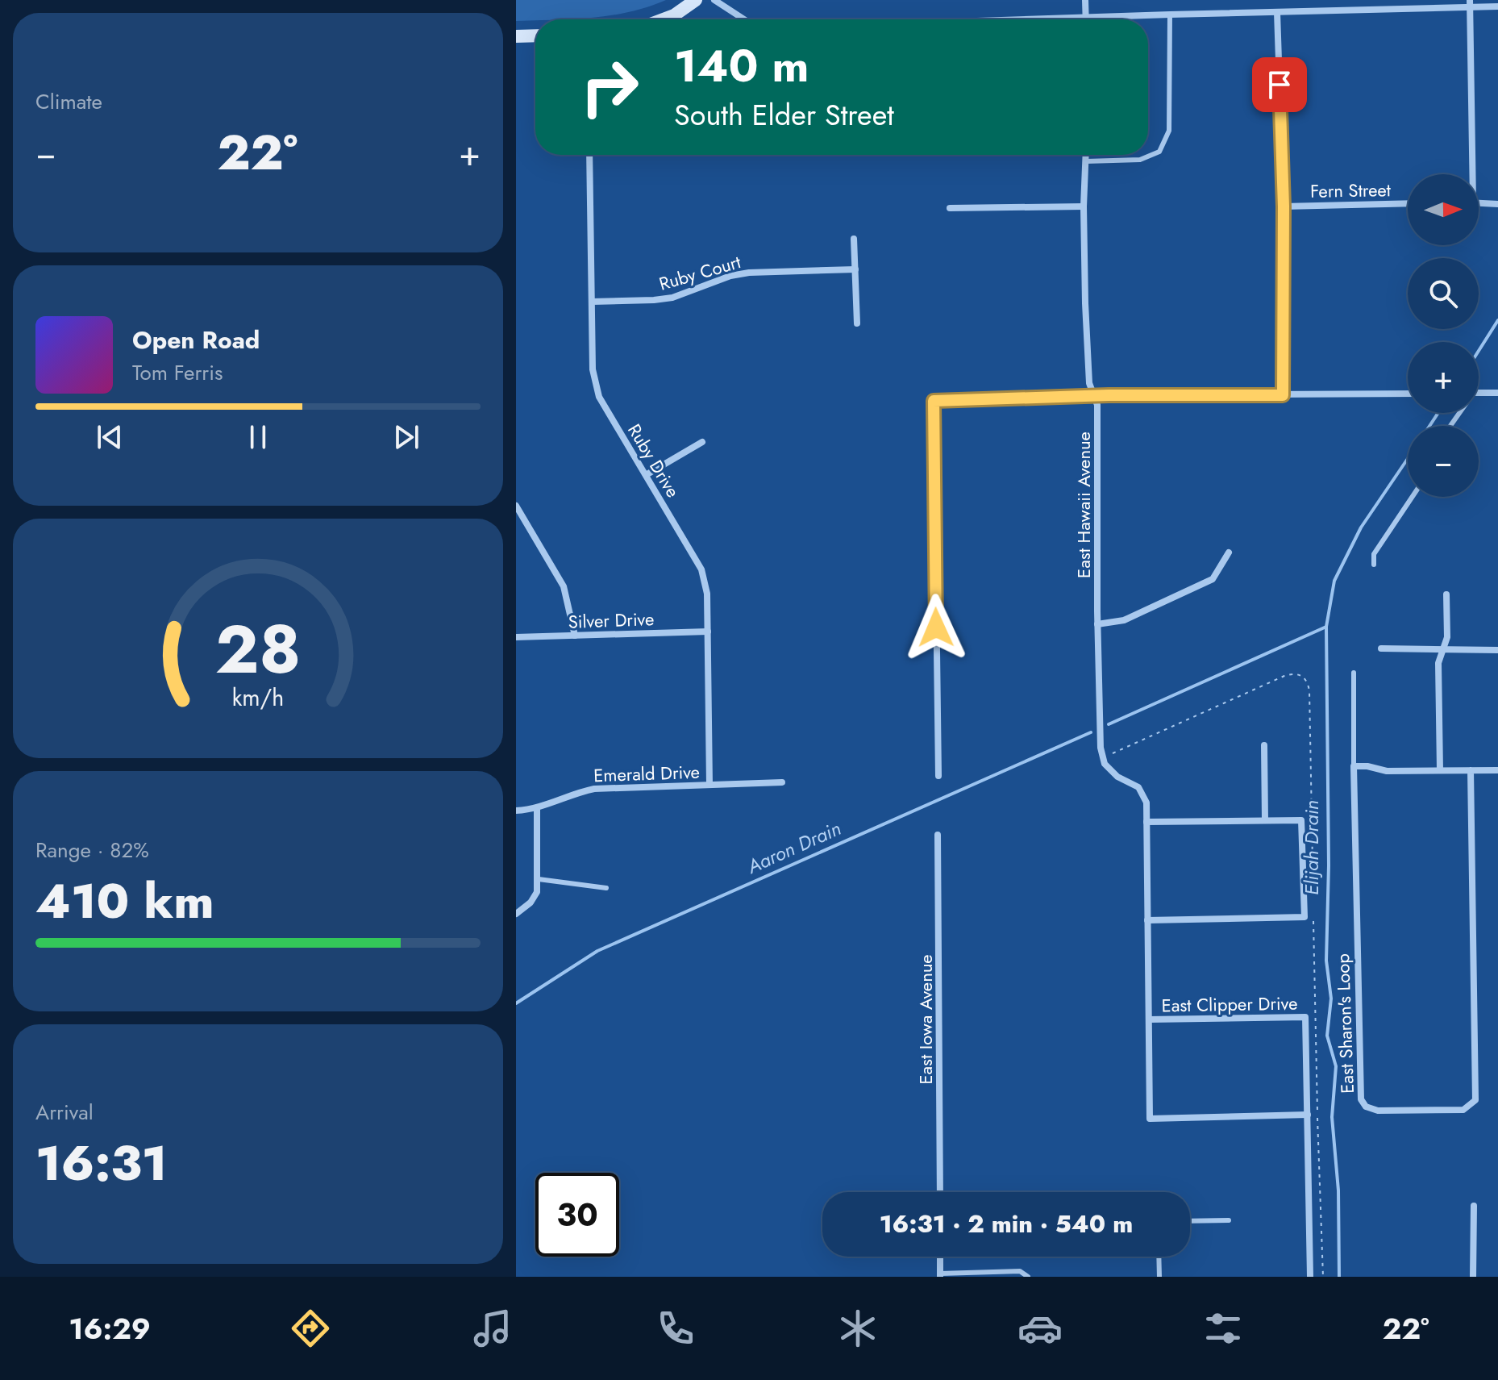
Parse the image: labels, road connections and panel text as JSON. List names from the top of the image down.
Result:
{
  "streets": {
    "street": [
      "Fern Street",
      "Ruby Court",
      "Ruby Drive",
      "East Hawaii Avenue",
      "Silver Drive",
      "Emerald Drive",
      "East Clipper Drive",
      "East Iowa Avenue",
      "East Sharon's Loop"
    ]
  },
  "crossings": [
    ["Ruby Court", "Ruby Drive"],
    ["Ruby Drive", "Silver Drive"],
    ["Ruby Drive", "Emerald Drive"],
    ["East Hawaii Avenue", "East Clipper Drive"]
  ],
  "water": ["Aaron Drain", "Elijah Drain"],
  "north": "right",
  "page": {
    "tile": [
      "Climate",
      ["Range · 82%", "410 km"],
      ["Arrival", "16:31"]
    ],
    "turn": ["140 m", "South Elder Street"],
    "heat": ["−", "22°", "+"],
    "map_buttons": ["+", "−"],
    "song": ["Open Road", "Tom Ferris"],
    "limit": "30",
    "trip": "16:31 · 2 min · 540 m",
    "tabs": ["16:29", "22°"],
    "gauge": ["28", "km/h"]
  }
}
